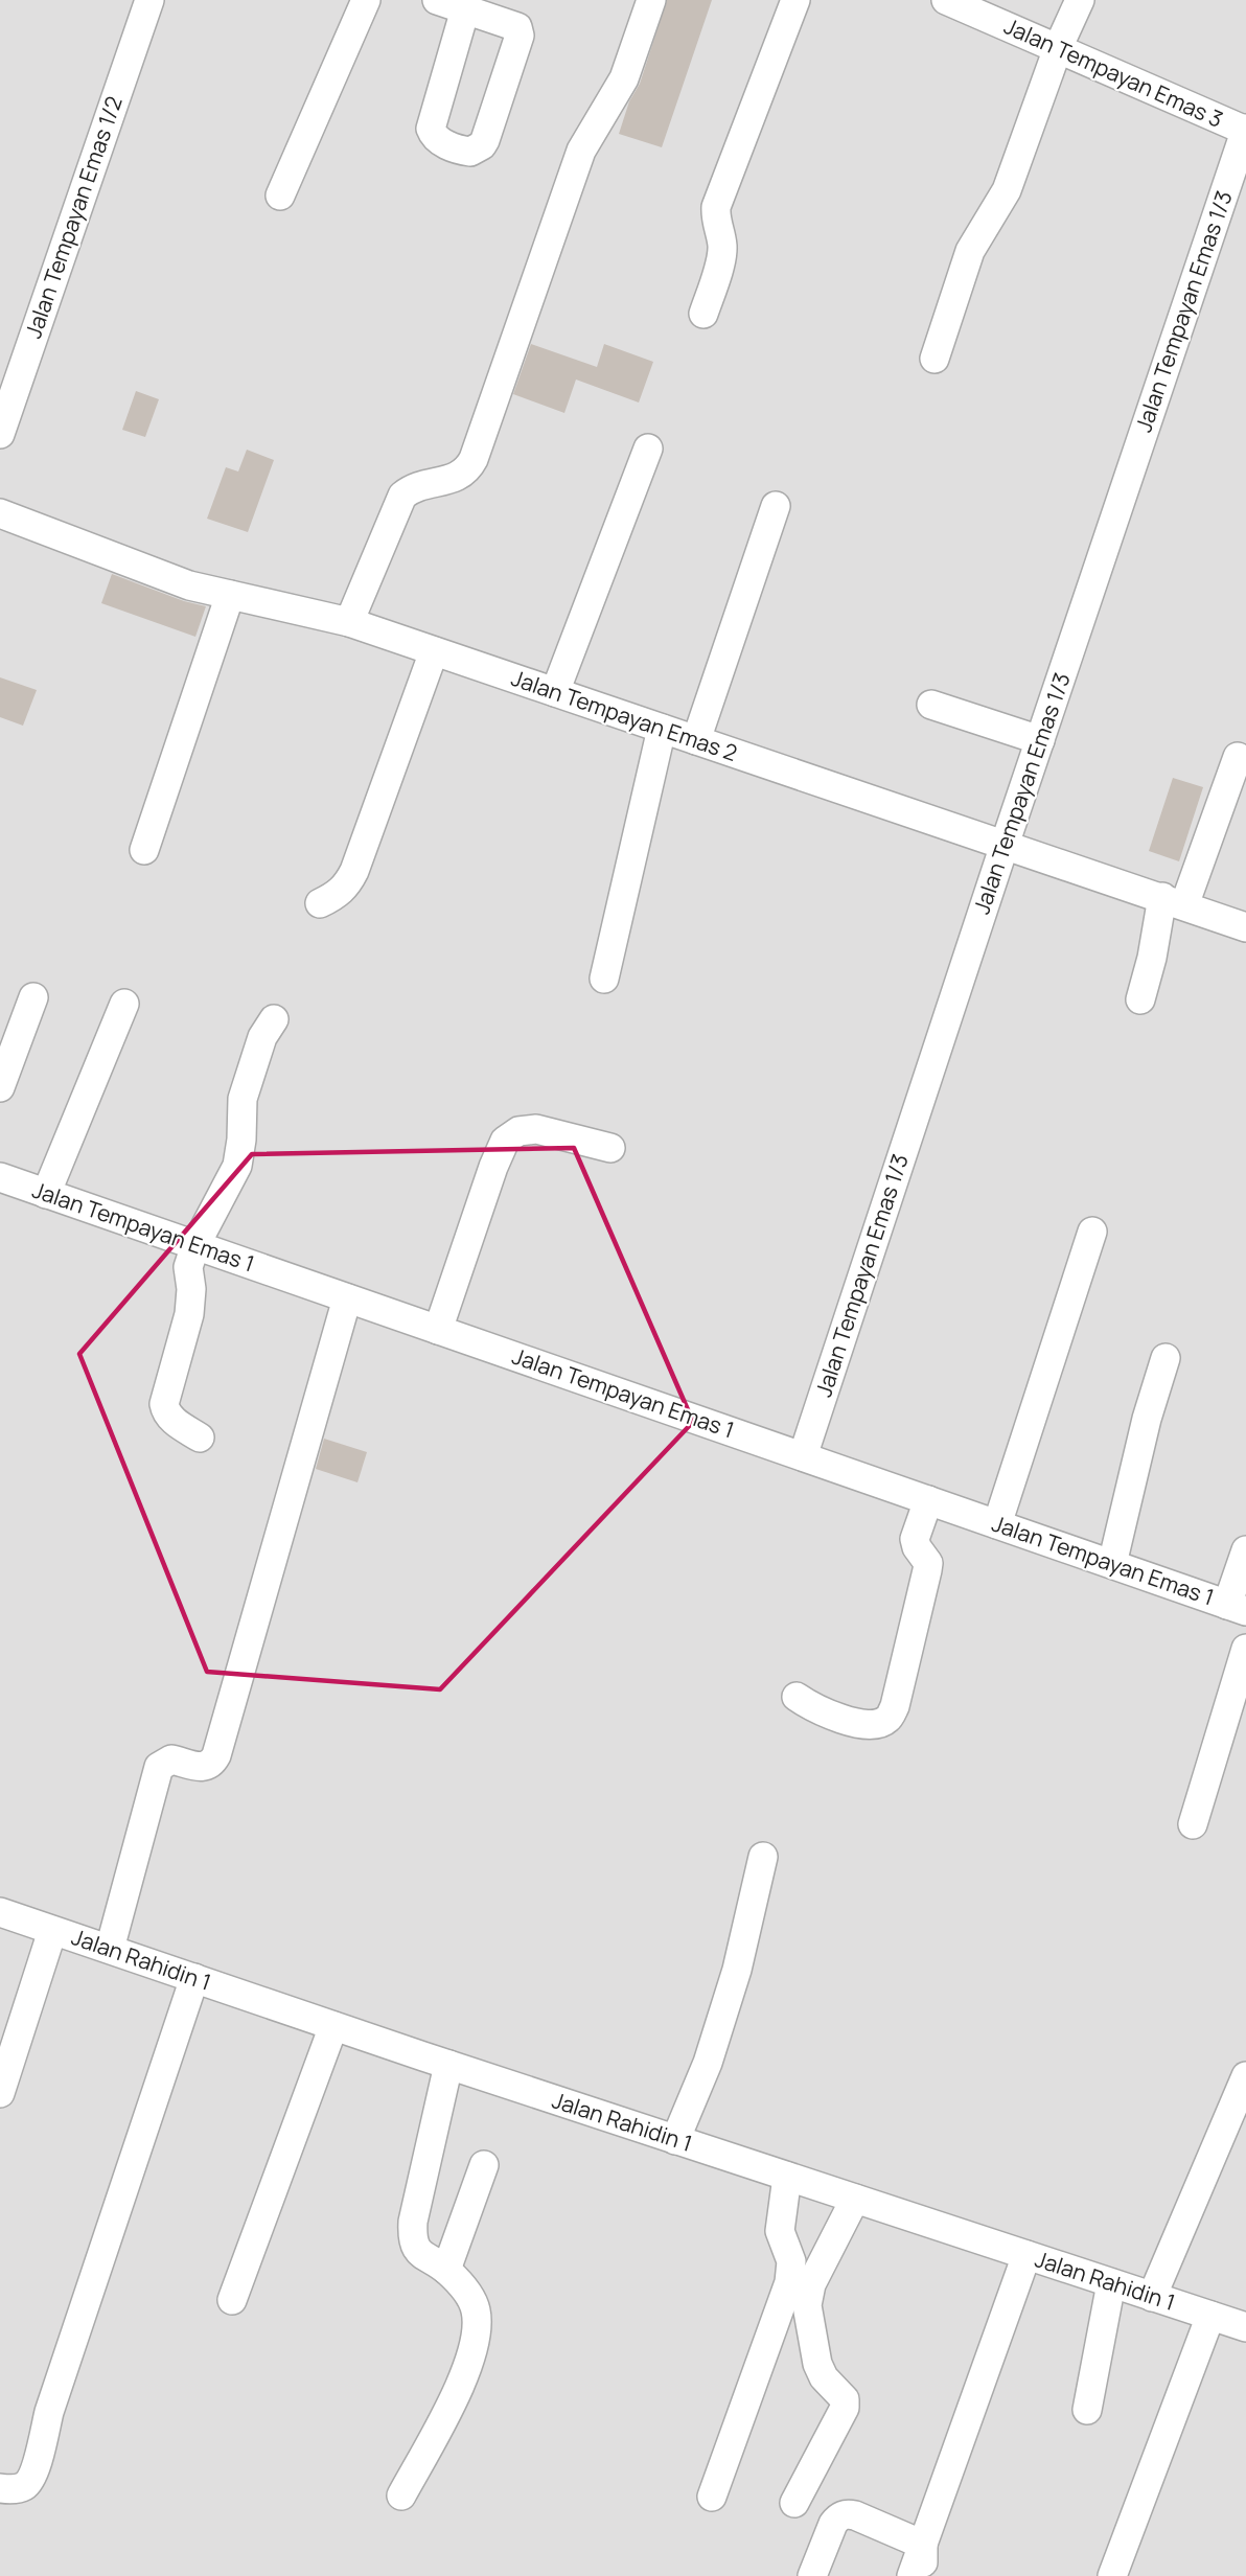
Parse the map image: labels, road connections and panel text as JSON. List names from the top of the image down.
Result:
{
  "streets": {
    "street": [
      "Jalan Tempayan Emas 3",
      "Jalan Tempayan Emas 1/2",
      "Jalan Tempayan Emas 1/3",
      "Jalan Tempayan Emas 2",
      "Jalan Tempayan Emas 1",
      "Jalan Rahidin 1"
    ]
  },
  "crossings": [
    ["Jalan Tempayan Emas 3", "Jalan Tempayan Emas 1/3"],
    ["Jalan Tempayan Emas 1/3", "Jalan Tempayan Emas 2"],
    ["Jalan Tempayan Emas 1/3", "Jalan Tempayan Emas 1"]
  ]
}
